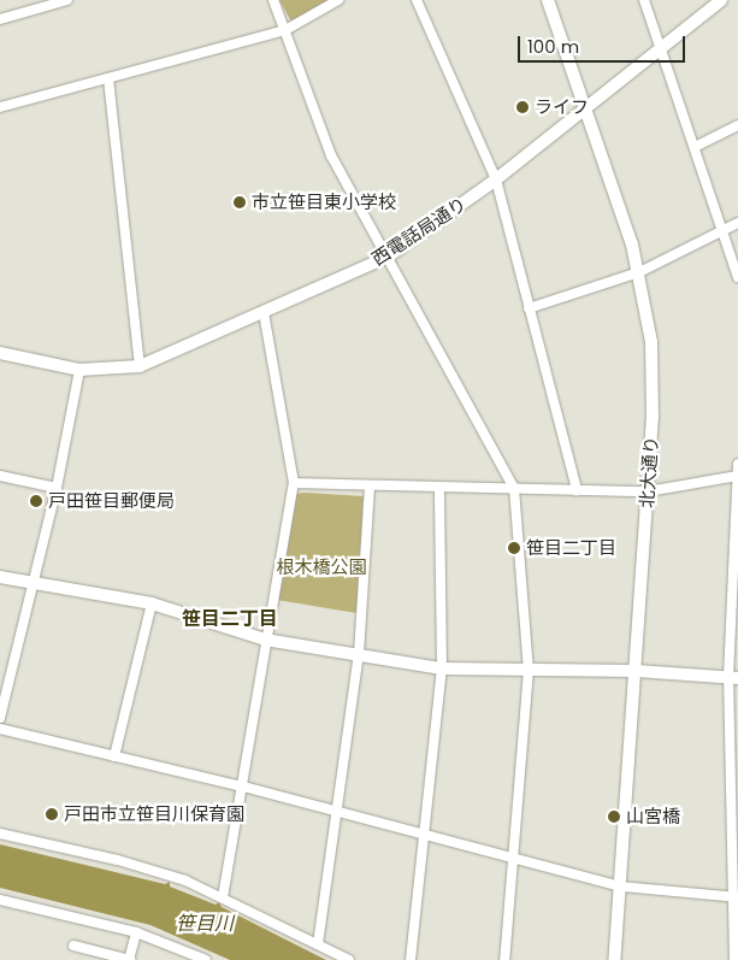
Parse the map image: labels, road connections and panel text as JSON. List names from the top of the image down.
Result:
{
  "streets": {
    "street": ["西電話局通り", "北大通り"]
  },
  "crossings": [
    ["西電話局通り", "北大通り"]
  ],
  "districts": ["笹目二丁目"],
  "water": ["笹目川"],
  "parks": ["根木橋公園"],
  "places": [
    "ライフ",
    "市立笹目東小学校",
    "戸田笹目郵便局",
    "笹目二丁目",
    "戸田市立笹目川保育園",
    "山宮橋"
  ],
  "scale_bar": "100 m"
}
